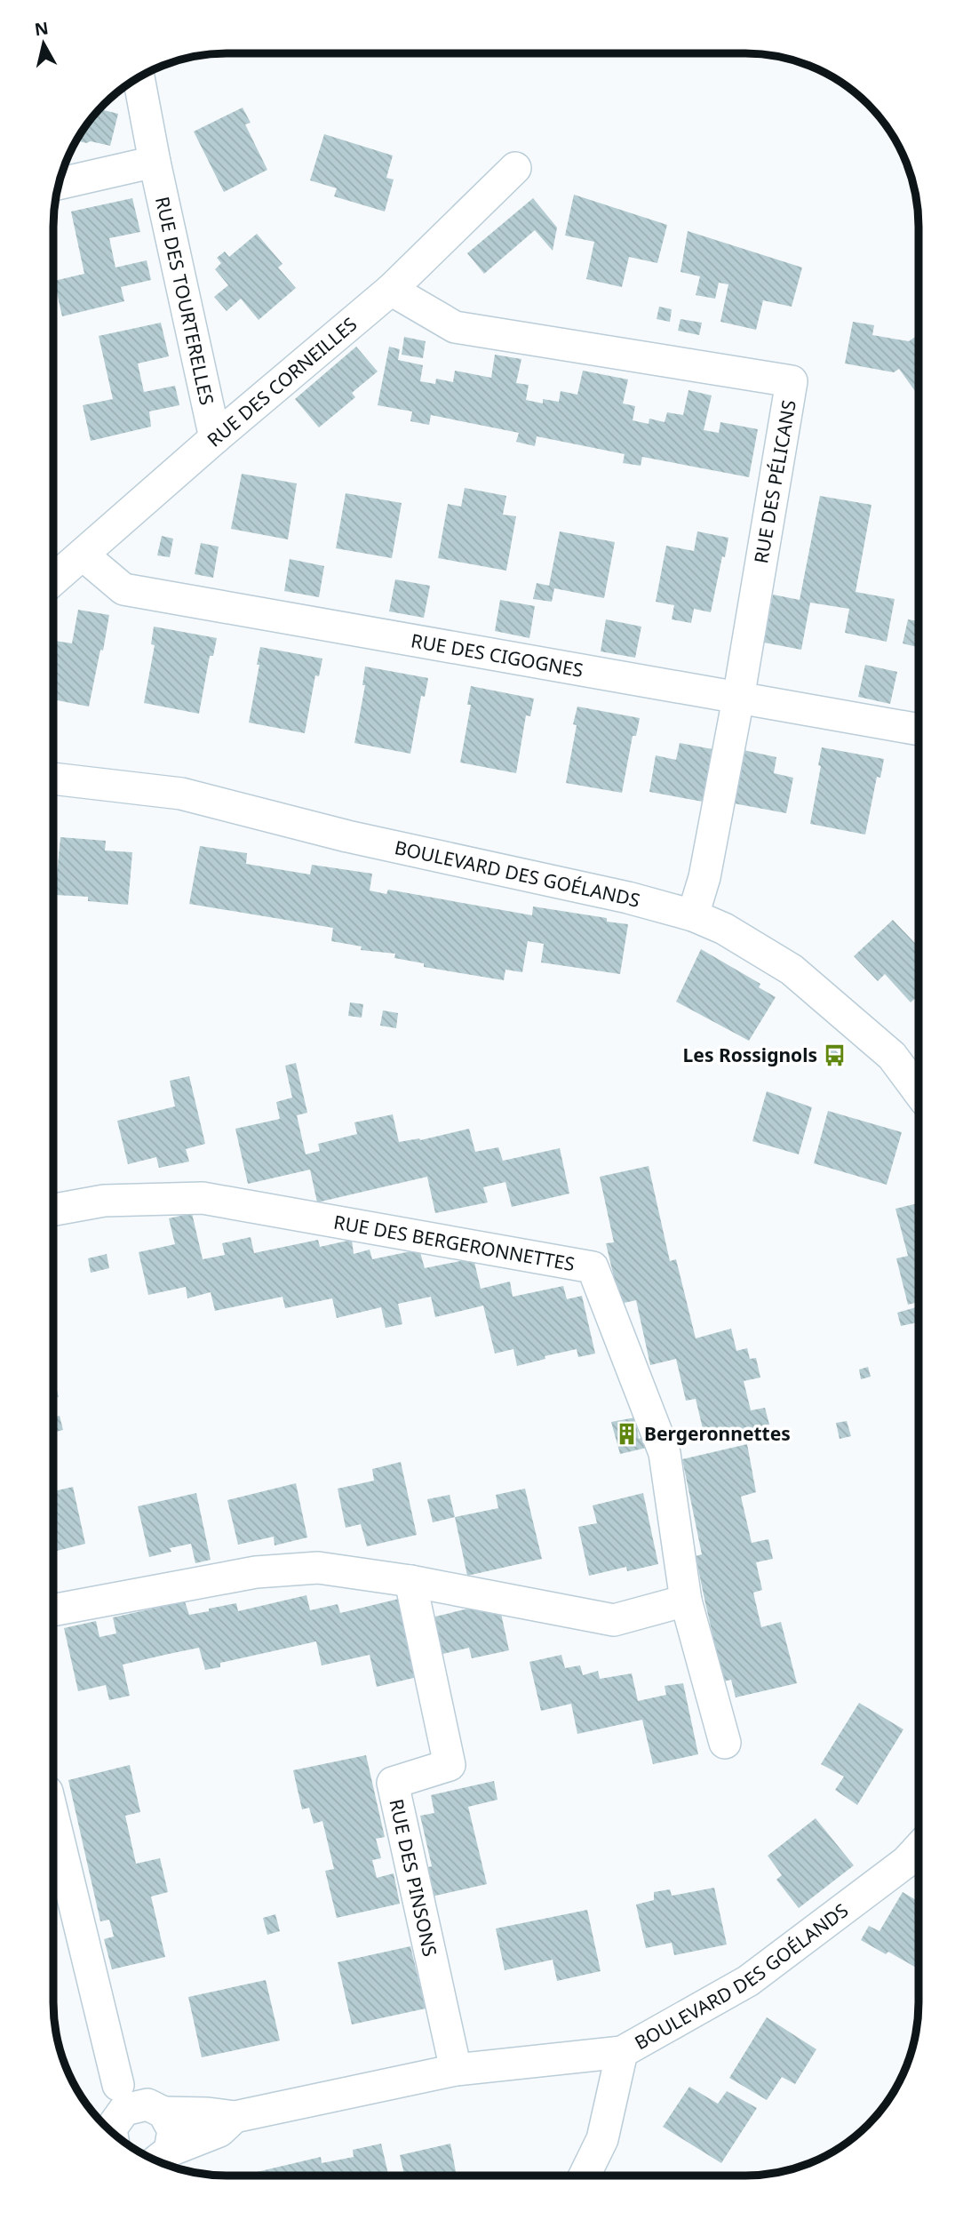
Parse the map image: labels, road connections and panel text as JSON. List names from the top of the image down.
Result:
{
  "streets": {
    "street": [
      "RUE DES TOURTERELLES",
      "RUE DES CORNEILLES",
      "RUE DES PÉLICANS",
      "RUE DES CIGOGNES",
      "BOULEVARD DES GOÉLANDS",
      "RUE DES BERGERONNETTES",
      "RUE DES PINSONS"
    ]
  },
  "crossings": [
    ["RUE DES TOURTERELLES", "RUE DES CORNEILLES"],
    ["RUE DES CORNEILLES", "RUE DES PÉLICANS"],
    ["RUE DES CORNEILLES", "RUE DES CIGOGNES"],
    ["RUE DES PÉLICANS", "RUE DES CIGOGNES"],
    ["RUE DES PÉLICANS", "BOULEVARD DES GOÉLANDS"],
    ["BOULEVARD DES GOÉLANDS", "RUE DES PINSONS"]
  ],
  "places": {
    "bus stop": ["Les Rossignols"],
    "building": ["Bergeronnettes"]
  },
  "north": "top"
}
